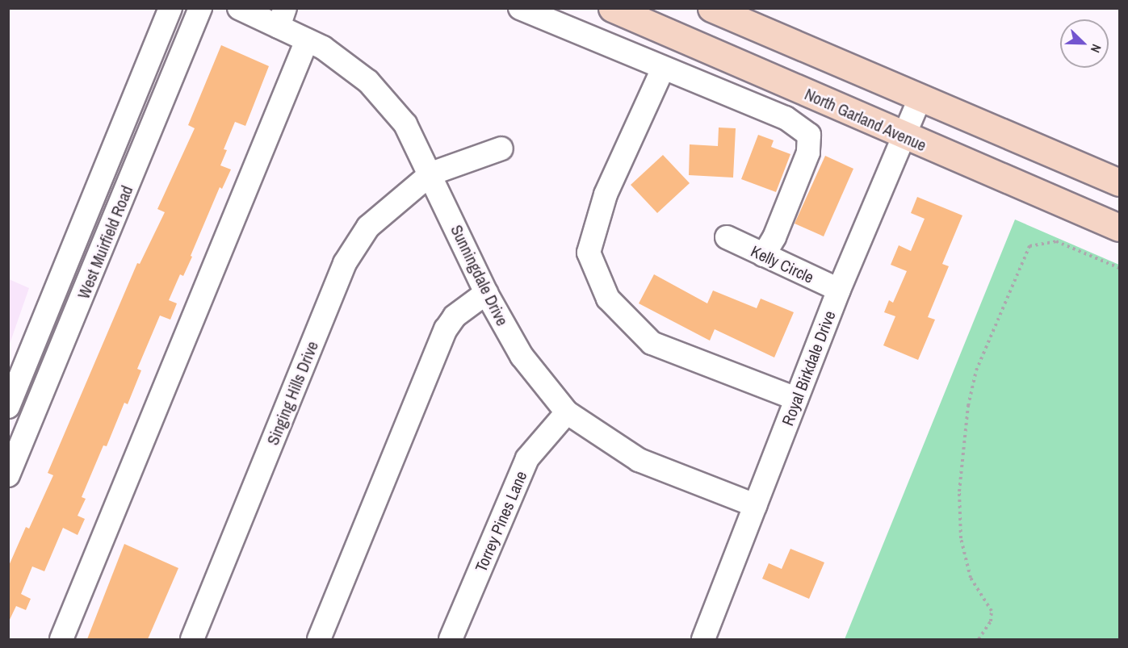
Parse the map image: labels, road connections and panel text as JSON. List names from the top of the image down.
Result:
{
  "streets": {
    "main road": ["North Garland Avenue"],
    "street": [
      "West Muirfield Road",
      "Kelly Circle",
      "Sunningdale Drive",
      "Royal Birkdale Drive",
      "Singing Hills Drive",
      "Torrey Pines Lane"
    ]
  },
  "crossings": [
    ["North Garland Avenue", "Royal Birkdale Drive"],
    ["Kelly Circle", "Royal Birkdale Drive"],
    ["Sunningdale Drive", "Royal Birkdale Drive"],
    ["Sunningdale Drive", "Singing Hills Drive"],
    ["Sunningdale Drive", "Torrey Pines Lane"]
  ],
  "north": "bottom right"
}
